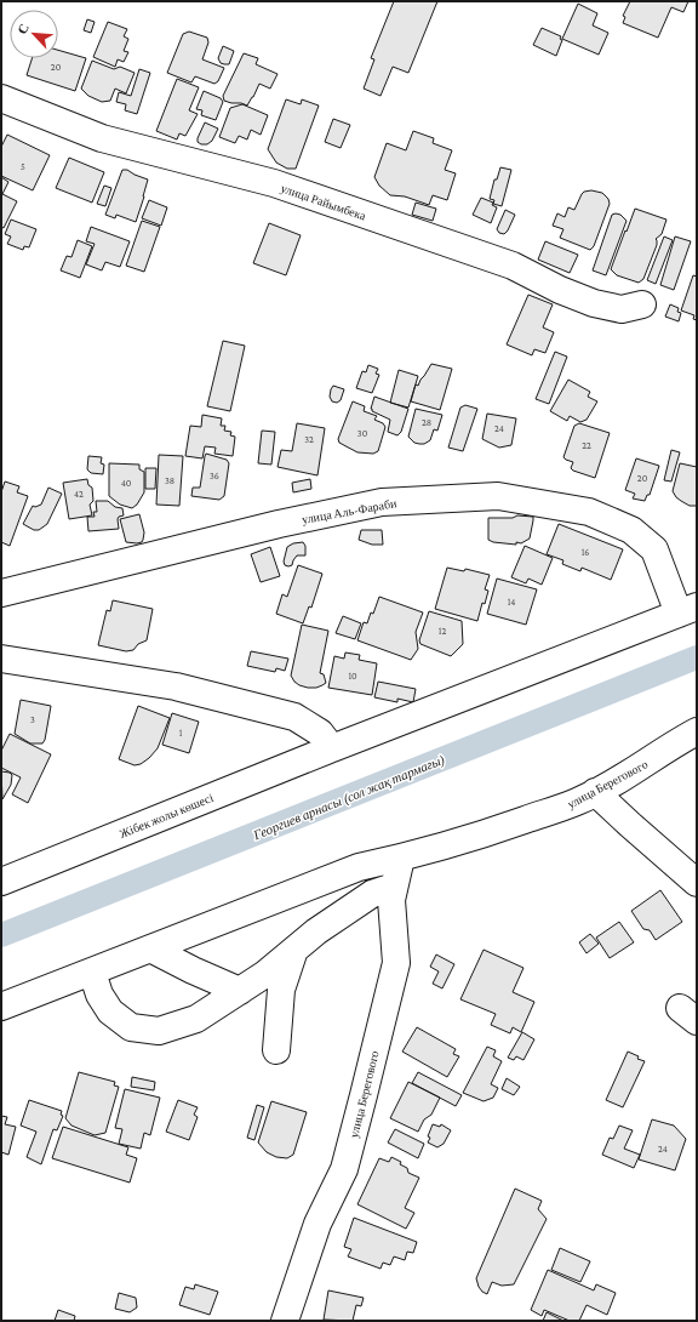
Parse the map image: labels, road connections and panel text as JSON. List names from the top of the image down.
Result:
{
  "streets": {
    "street": [
      "улица Райымбека",
      "улица Аль-Фараби",
      "улица Берегового",
      "Жібек жолы көшесі"
    ]
  },
  "crossings": [
    ["улица Аль-Фараби", "Жібек жолы көшесі"]
  ],
  "water": ["Георгиев арнасы (сол жақ тармағы)"],
  "house_numbers": [
    "20",
    "5",
    "28",
    "24",
    "30",
    "32",
    "22",
    "36",
    "20",
    "38",
    "40",
    "42",
    "16",
    "14",
    "12",
    "10",
    "3",
    "1",
    "24"
  ],
  "north": "top left"
}
